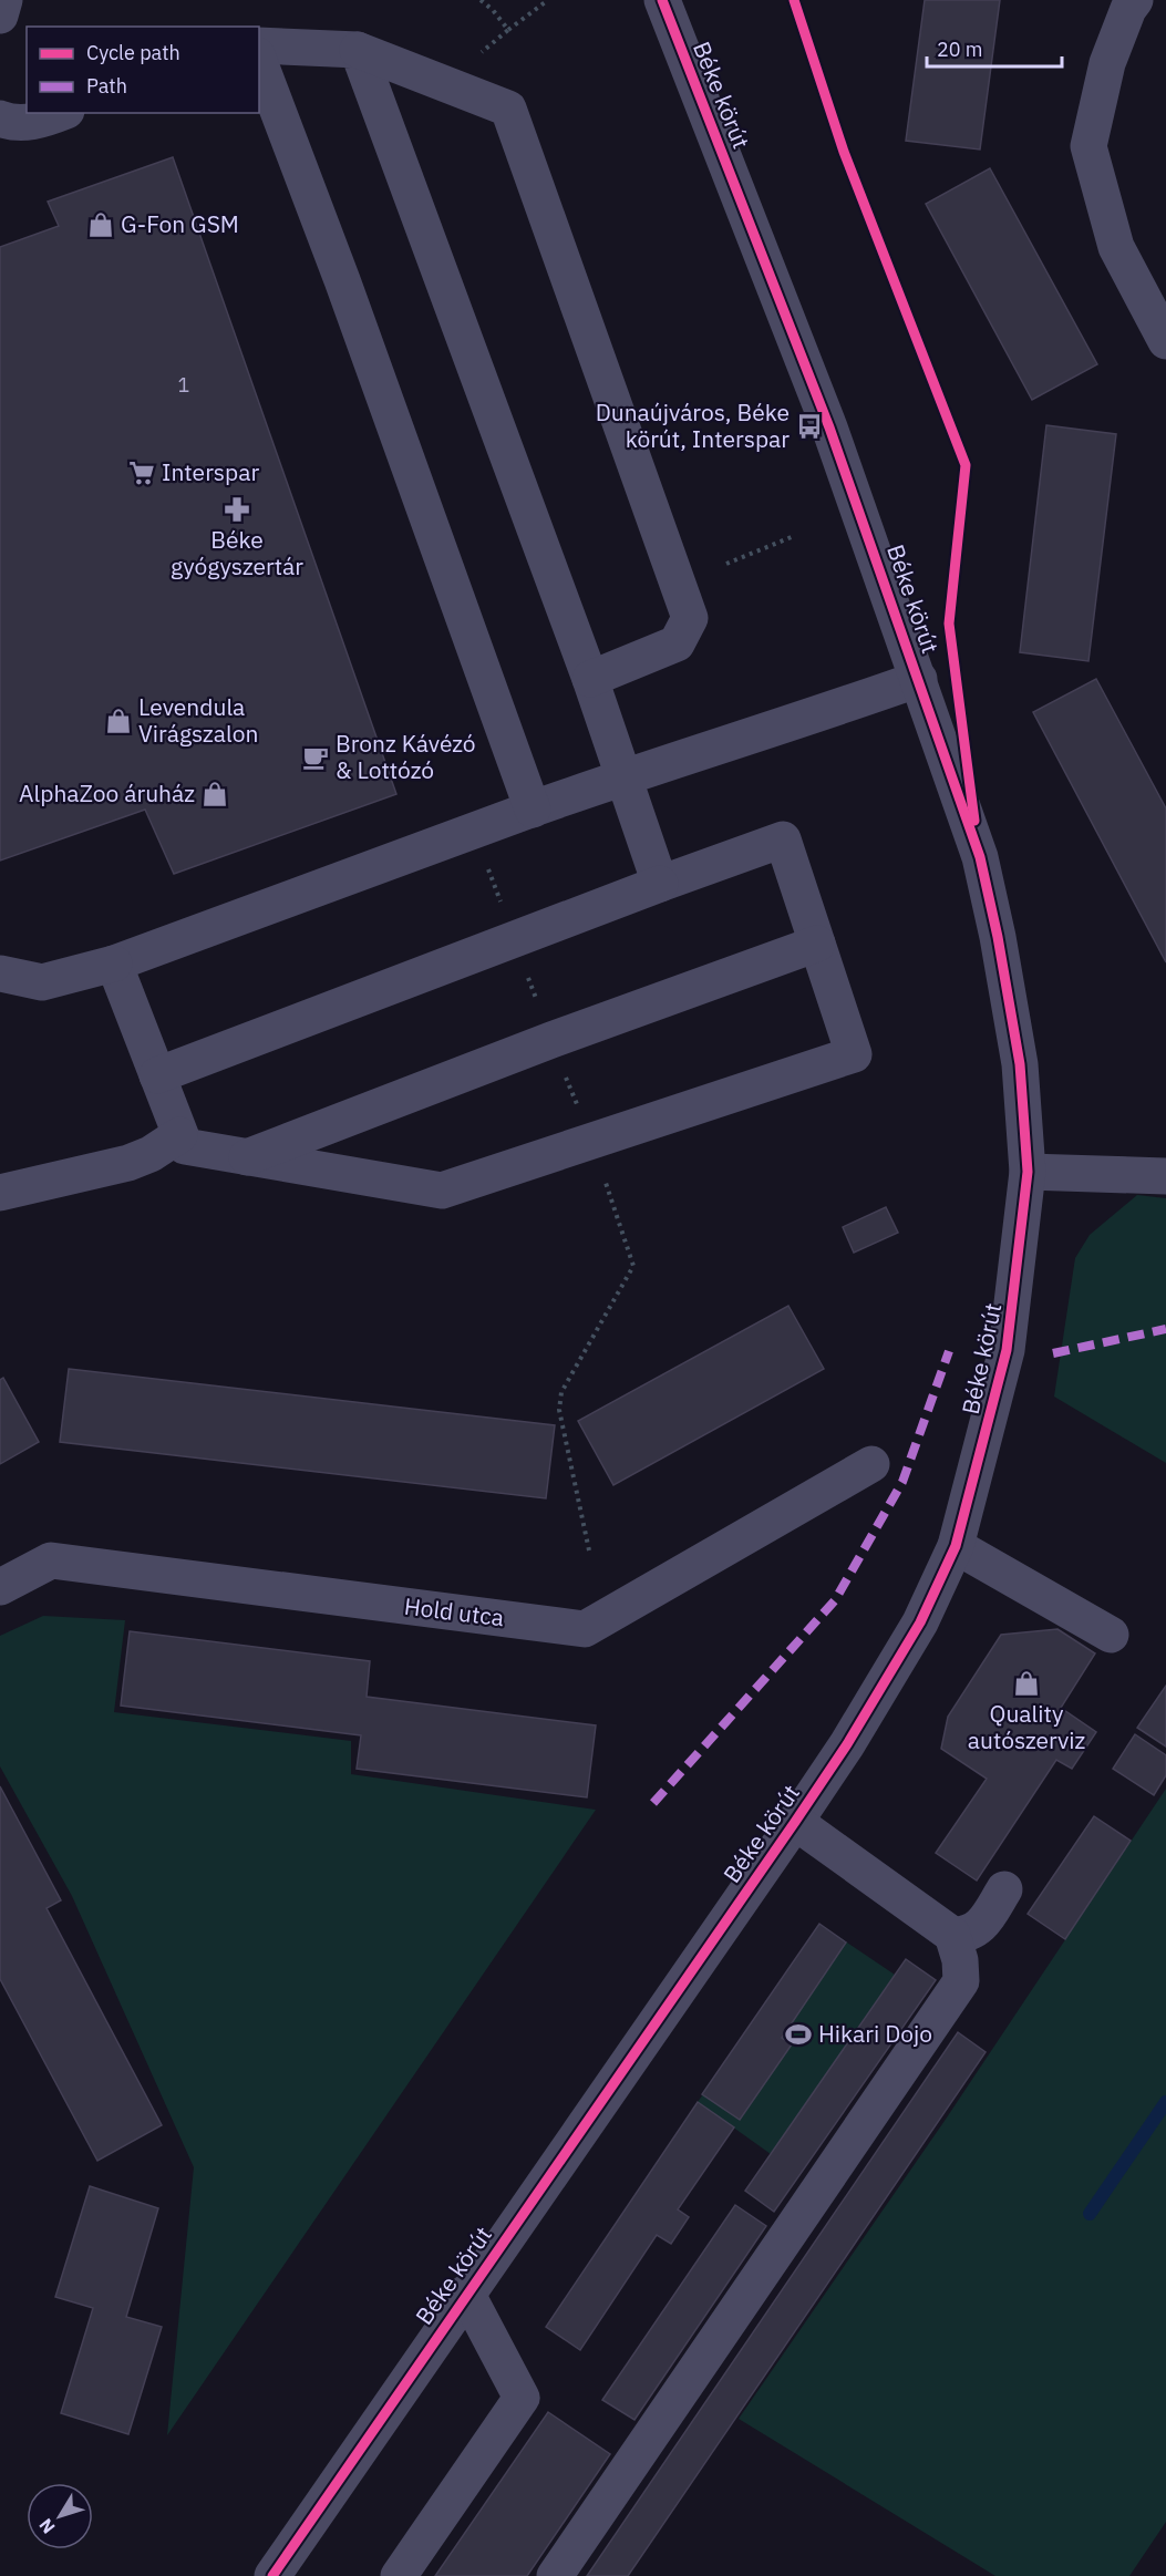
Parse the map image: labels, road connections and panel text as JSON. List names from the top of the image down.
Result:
{
  "streets": {
    "street": ["Béke körút", "Hold utca"]
  },
  "places": {
    "shop": [
      "G-Fon GSM",
      "Levendula Virágszalon",
      "AlphaZoo áruház",
      "Quality autószerviz"
    ],
    "bus stop": ["Dunaújváros, Béke körút, Interspar"],
    "supermarket": ["Interspar"],
    "pharmacy": ["Béke gyógyszertár"],
    "cafe": ["Bronz Kávézó & Lottózó"],
    "sports": ["Hikari Dojo"]
  },
  "house_numbers": ["1"],
  "legend": ["Cycle path", "Path"],
  "scale_bar": "20 m",
  "north": "bottom left"
}
